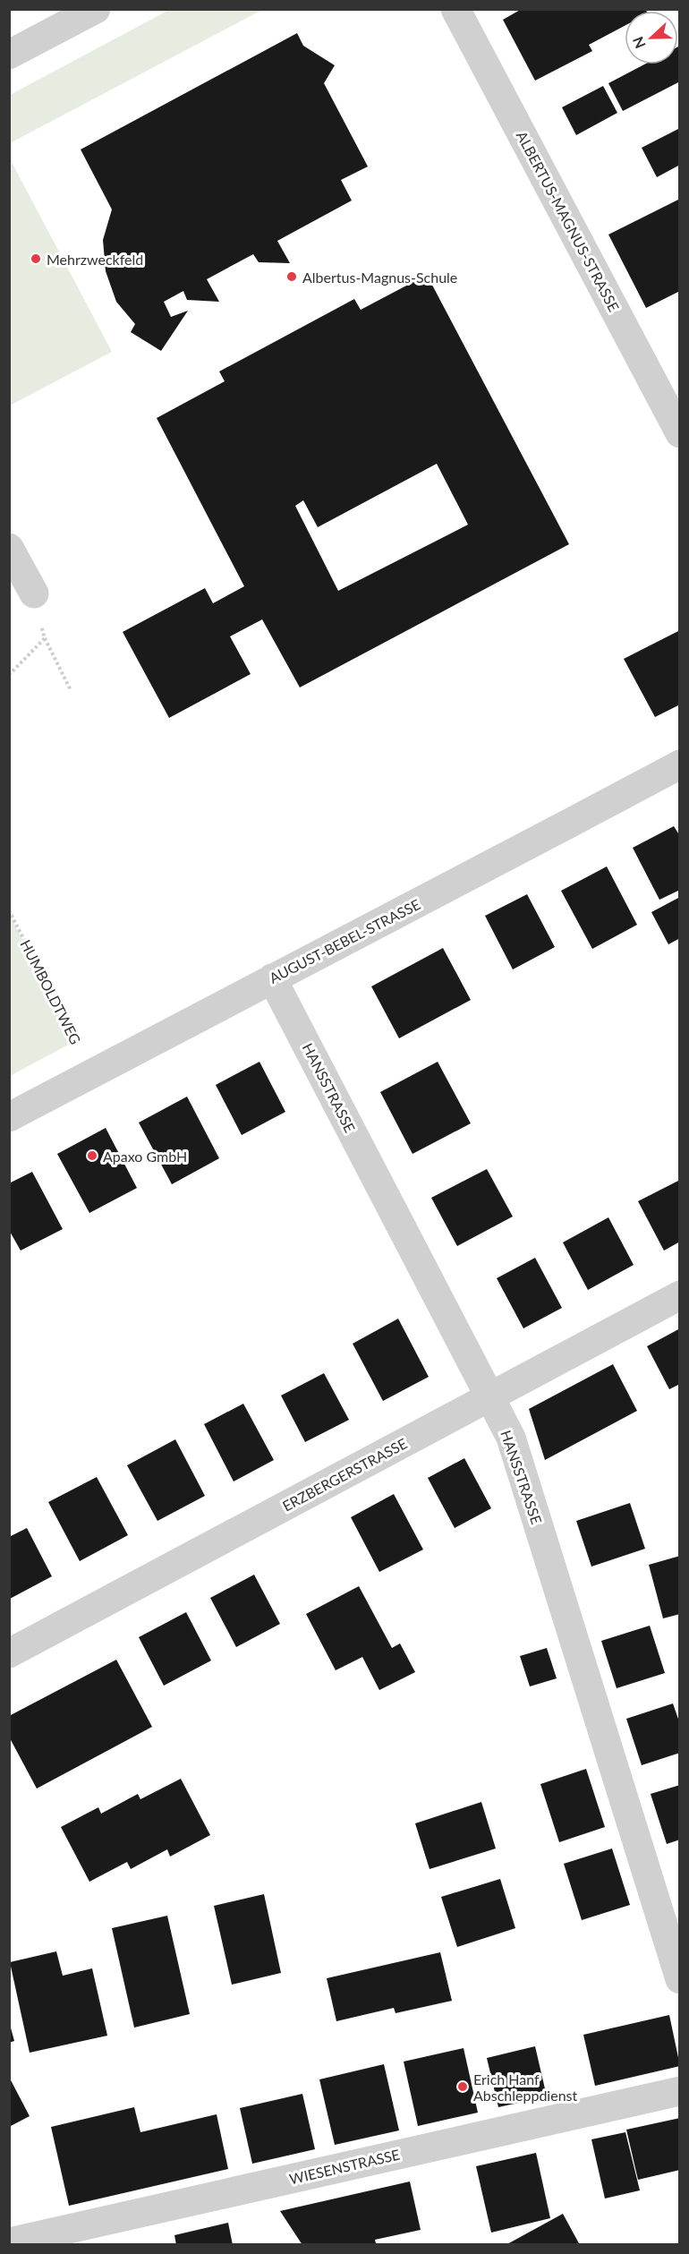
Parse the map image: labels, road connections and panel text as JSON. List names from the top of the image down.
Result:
{
  "streets": {
    "street": [
      "ALBERTUS-MAGNUS-STRASSE",
      "AUGUST-BEBEL-STRASSE",
      "HANSSTRASSE",
      "ERZBERGERSTRASSE",
      "WIESENSTRASSE"
    ],
    "path": ["HUMBOLDTWEG"]
  },
  "crossings": [
    ["AUGUST-BEBEL-STRASSE", "HUMBOLDTWEG"],
    ["AUGUST-BEBEL-STRASSE", "HANSSTRASSE"],
    ["HANSSTRASSE", "ERZBERGERSTRASSE"]
  ],
  "places": [
    "Mehrzweckfeld",
    "Albertus-Magnus-Schule",
    "Apaxo GmbH",
    "Erich Hanf Abschleppdienst"
  ],
  "north": "left"
}
